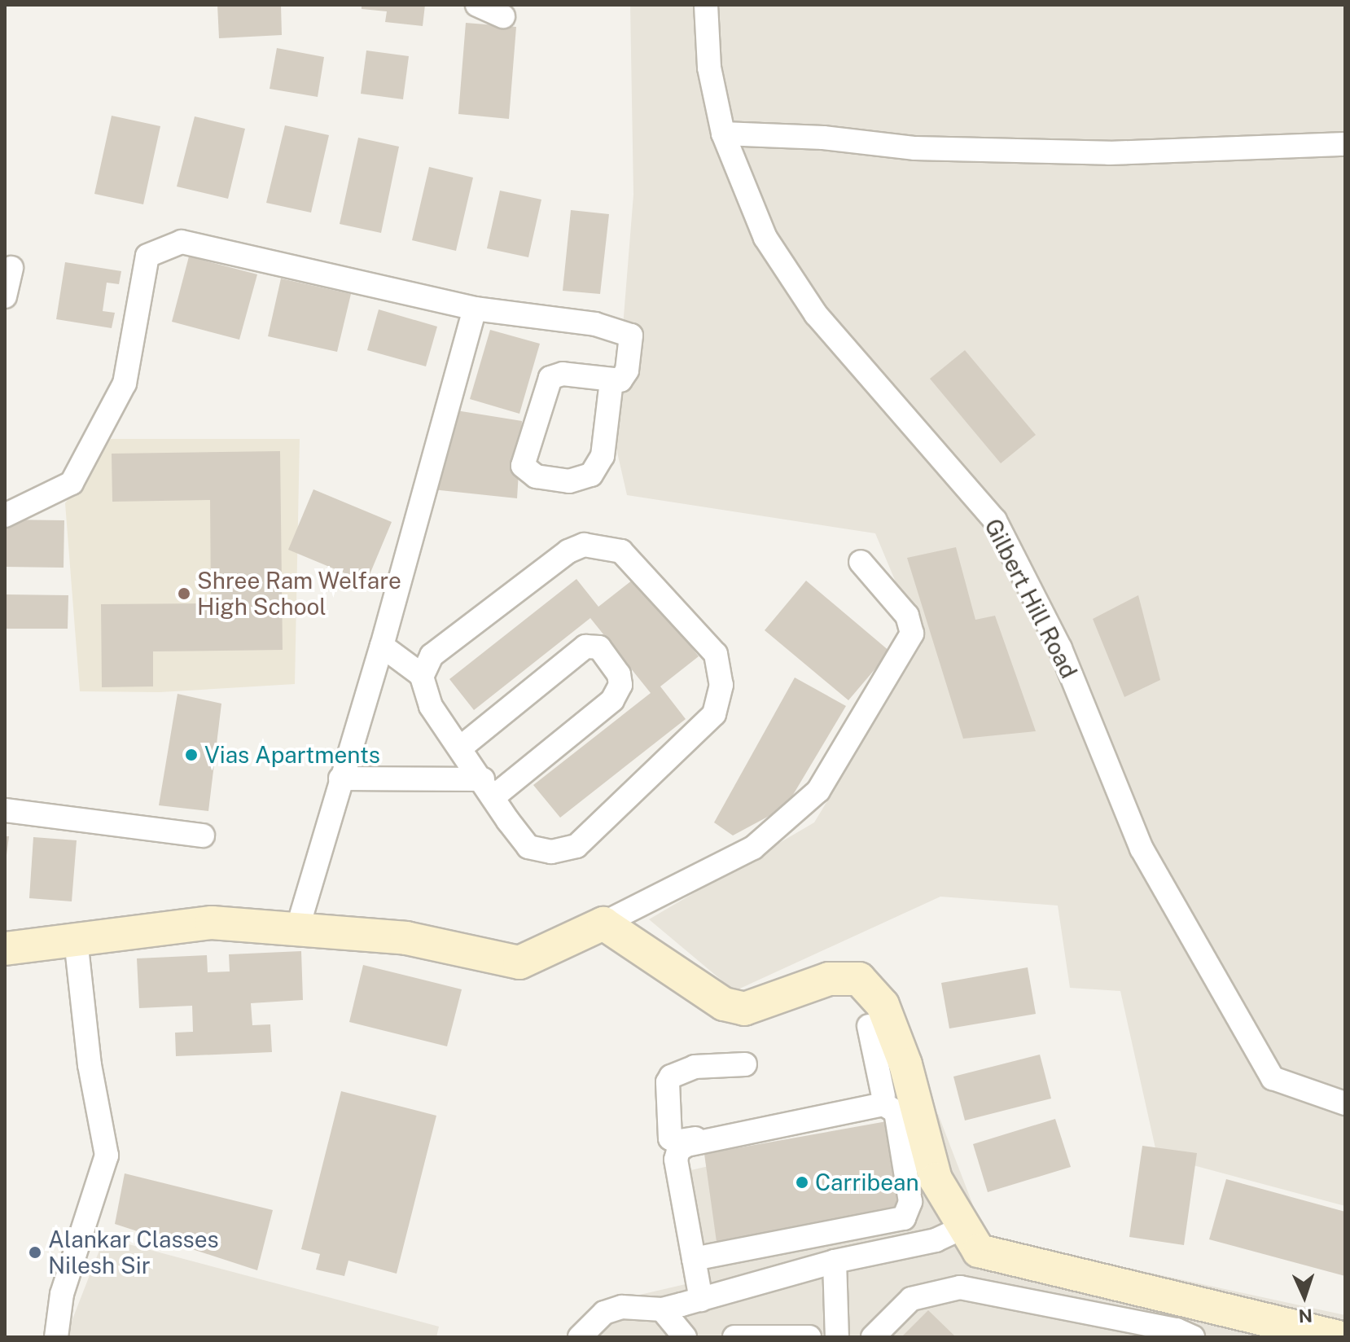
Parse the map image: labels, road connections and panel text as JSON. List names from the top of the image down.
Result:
{
  "streets": {
    "street": ["Gilbert Hill Road"]
  },
  "places": [
    "Shree Ram Welfare High School",
    "Vias Apartments",
    "Carribean",
    "Alankar Classes Nilesh Sir"
  ],
  "north": "bottom"
}
